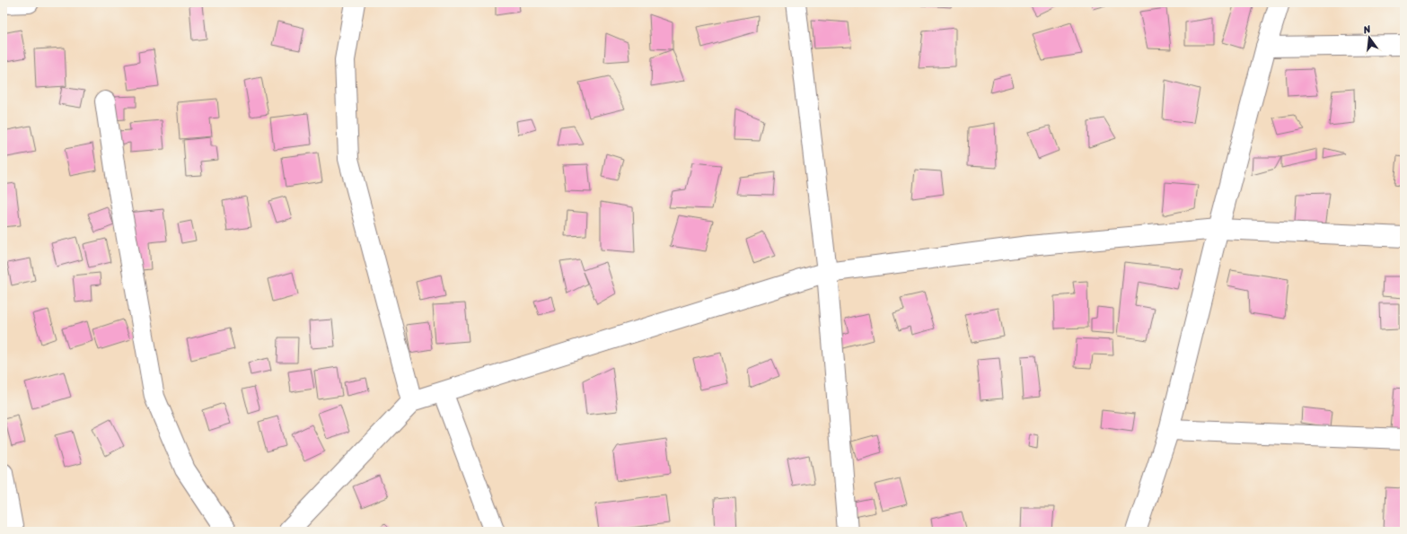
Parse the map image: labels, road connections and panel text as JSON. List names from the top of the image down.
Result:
{
  "north": "top"
}
